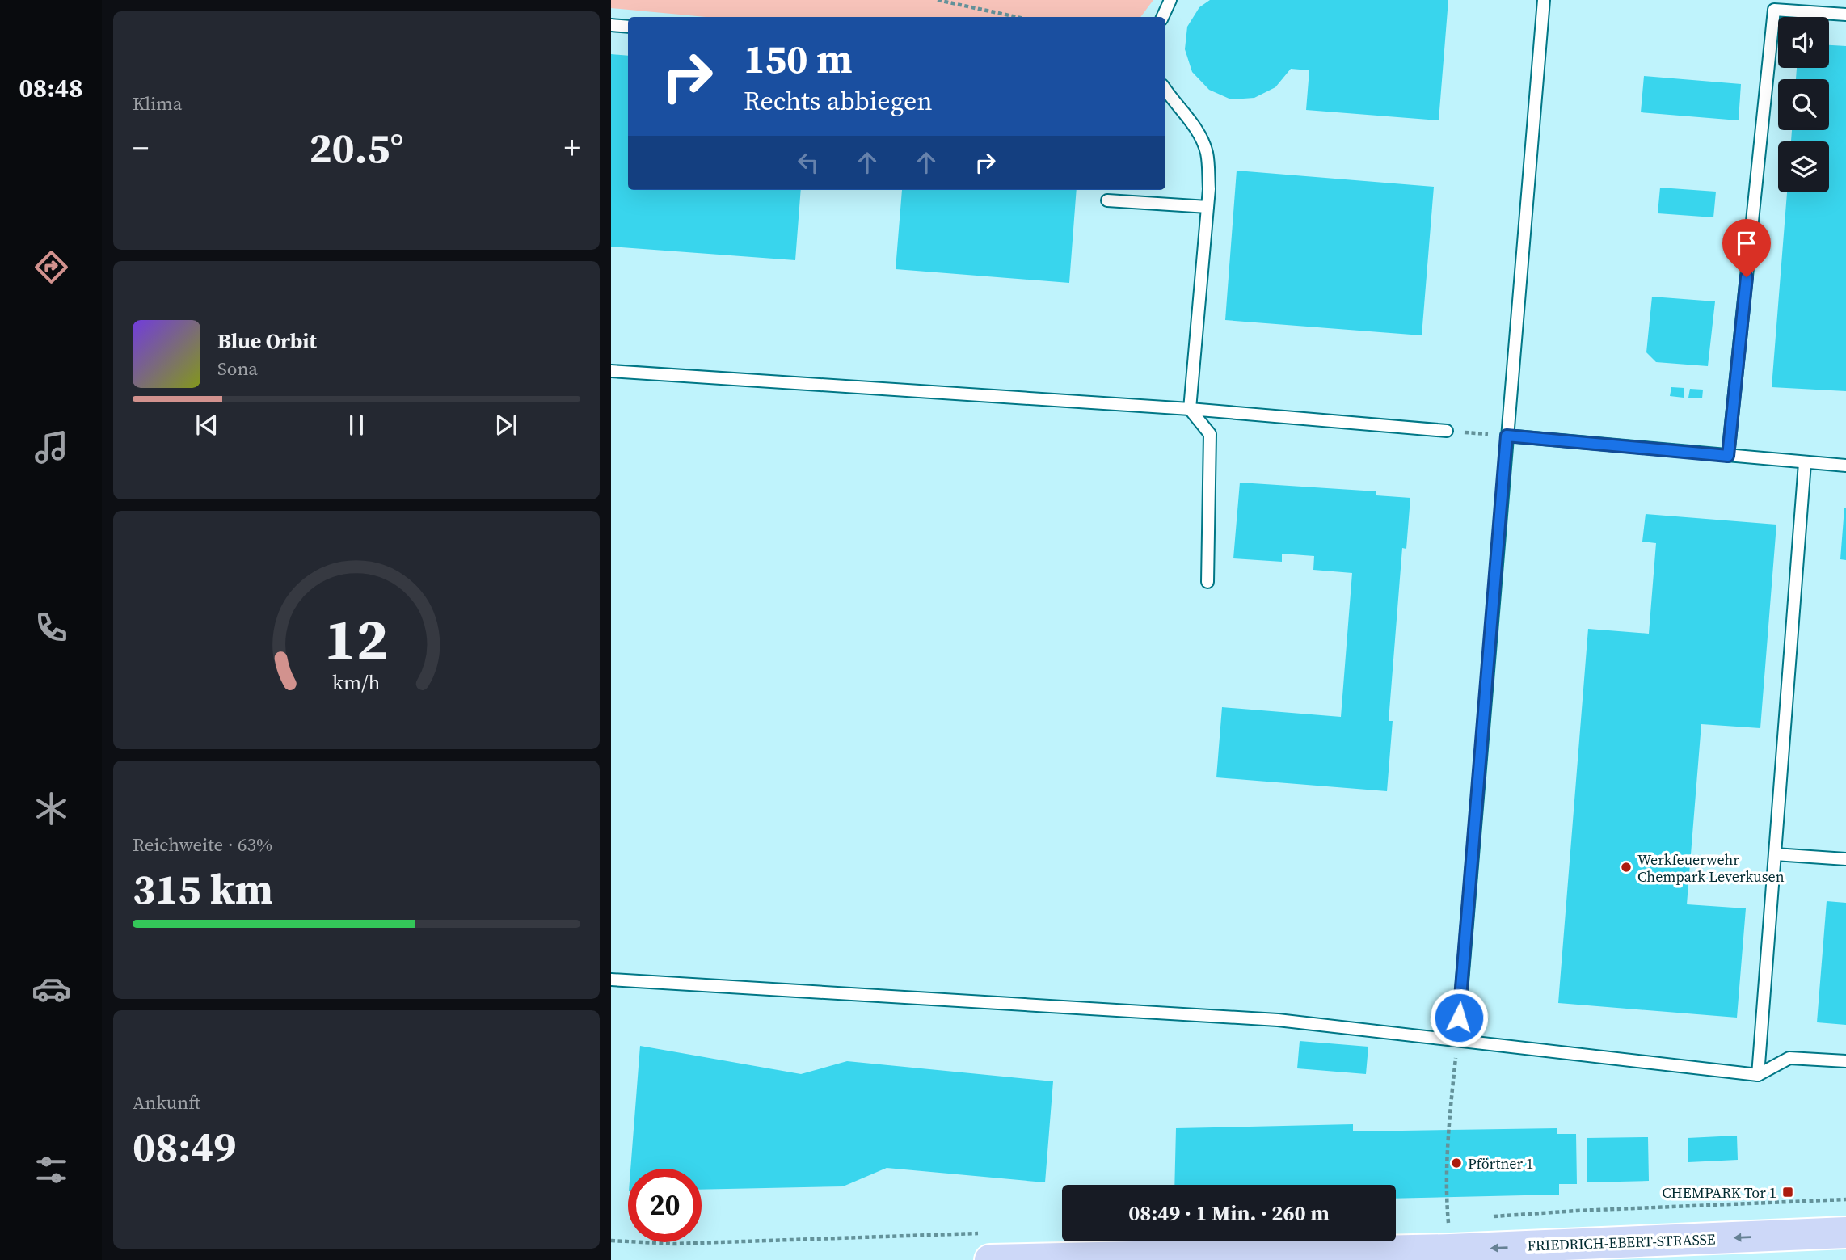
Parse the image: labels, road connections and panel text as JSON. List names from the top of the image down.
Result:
{
  "streets": {
    "main road": ["FRIEDRICH-EBERT-STRASSE"]
  },
  "one_way": ["FRIEDRICH-EBERT-STRASSE"],
  "places": {
    "other": ["Werkfeuerwehr Chempark Leverkusen", "Pförtner 1"],
    "transit": ["CHEMPARK Tor 1"]
  },
  "page": {
    "tabs": "08:48",
    "tile": [
      "Klima",
      ["Reichweite · 63%", "315 km"],
      ["Ankunft", "08:49"]
    ],
    "turn": ["150 m", "Rechts abbiegen"],
    "heat": ["−", "20.5°", "+"],
    "song": ["Blue Orbit", "Sona"],
    "limit": "20",
    "trip": "08:49 · 1 Min. · 260 m",
    "gauge": ["12", "km/h"]
  }
}
